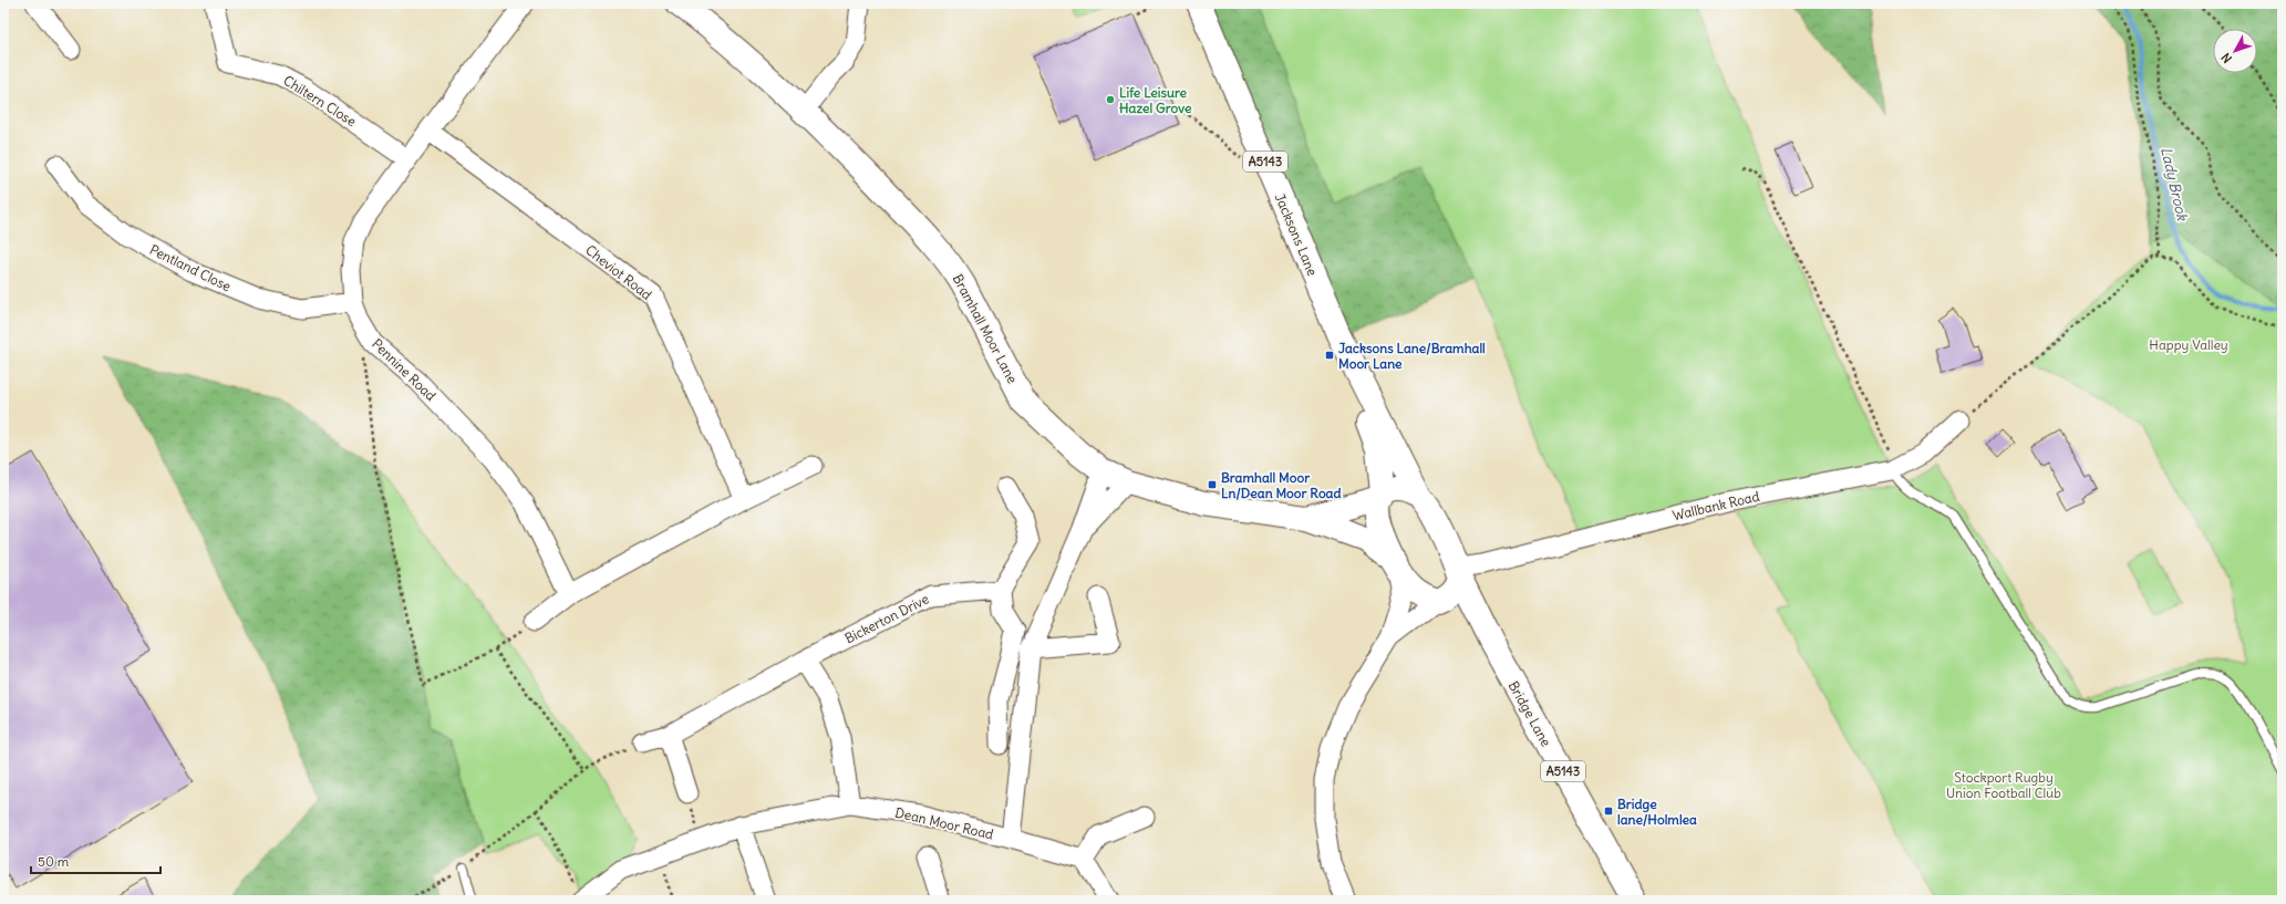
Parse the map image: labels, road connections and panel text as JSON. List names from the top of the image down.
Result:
{
  "streets": {
    "main road": [
      "A5143",
      "Jacksons Lane",
      "Bramhall Moor Lane",
      "Bridge Lane"
    ],
    "street": [
      "Chiltern Close",
      "Pentland Close",
      "Cheviot Road",
      "Pennine Road",
      "Wallbank Road",
      "Bickerton Drive",
      "Dean Moor Road"
    ]
  },
  "crossings": [
    ["Chiltern Close", "Pennine Road"],
    ["Jacksons Lane", "Bramhall Moor Lane"],
    ["Jacksons Lane", "Wallbank Road"],
    ["Jacksons Lane", "Bridge Lane"],
    ["Pentland Close", "Pennine Road"],
    ["Cheviot Road", "Pennine Road"],
    ["Bramhall Moor Lane", "Bridge Lane"],
    ["Bramhall Moor Lane", "Dean Moor Road"],
    ["Wallbank Road", "Bridge Lane"]
  ],
  "water": ["Lady Brook"],
  "parks": ["Happy Valley", "Stockport Rugby Union Football Club"],
  "places": {
    "other": ["Life Leisure Hazel Grove"],
    "transit": ["Jacksons Lane/Bramhall Moor Lane", "Bramhall Moor Ln/Dean Moor Road", "Bridge lane/Holmlea"]
  },
  "scale_bar": "50 m",
  "north": "bottom left"
}
